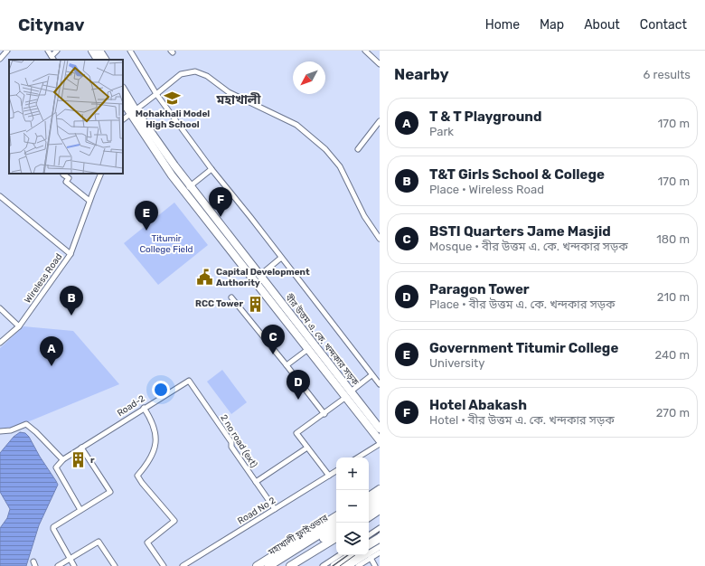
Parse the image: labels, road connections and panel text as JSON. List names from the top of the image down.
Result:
{
  "streets": {
    "highway": ["মহাখালী ফ্লাইওভার"],
    "main road": ["বীর উত্তম এ. কে. খন্দকার সড়ক"],
    "street": [
      "Wireless Road",
      "Road-2",
      "2 no road (ext)",
      "Road No 2"
    ]
  },
  "crossings": [
    ["Road-2", "2 no road (ext)"],
    ["2 no road (ext)", "Road No 2"]
  ],
  "districts": ["মহাখালী"],
  "parks": ["Titumir College Field"],
  "places": {
    "school or university": ["Mohakhali Model High School"],
    "public building": ["Capital Development Authority"],
    "building": ["RCC Tower", "r"]
  },
  "north": "bottom left",
  "page": {
    "header": "Citynav",
    "nav": [
      "Home",
      "Map",
      "About",
      "Contact"
    ],
    "heading": ["Nearby", "6 results"],
    "list": [
      {
        "mark": "A",
        "name": "T & T Playground",
        "note": "Park",
        "value": "170 m"
      },
      {
        "mark": "B",
        "name": "T&T Girls School & College",
        "note": "Place · Wireless Road",
        "value": "170 m"
      },
      {
        "mark": "C",
        "name": "BSTI Quarters Jame Masjid",
        "note": "Mosque · বীর উত্তম এ. কে. খন্দকার সড়ক",
        "value": "180 m"
      },
      {
        "mark": "D",
        "name": "Paragon Tower",
        "note": "Place · বীর উত্তম এ. কে. খন্দকার সড়ক",
        "value": "210 m"
      },
      {
        "mark": "E",
        "name": "Government Titumir College",
        "note": "University",
        "value": "240 m"
      },
      {
        "mark": "F",
        "name": "Hotel Abakash",
        "note": "Hotel · বীর উত্তম এ. কে. খন্দকার সড়ক",
        "value": "270 m"
      }
    ],
    "pins": [
      "F",
      "E",
      "B",
      "C",
      "A",
      "D"
    ],
    "map_buttons": ["+", "−"]
  }
}
